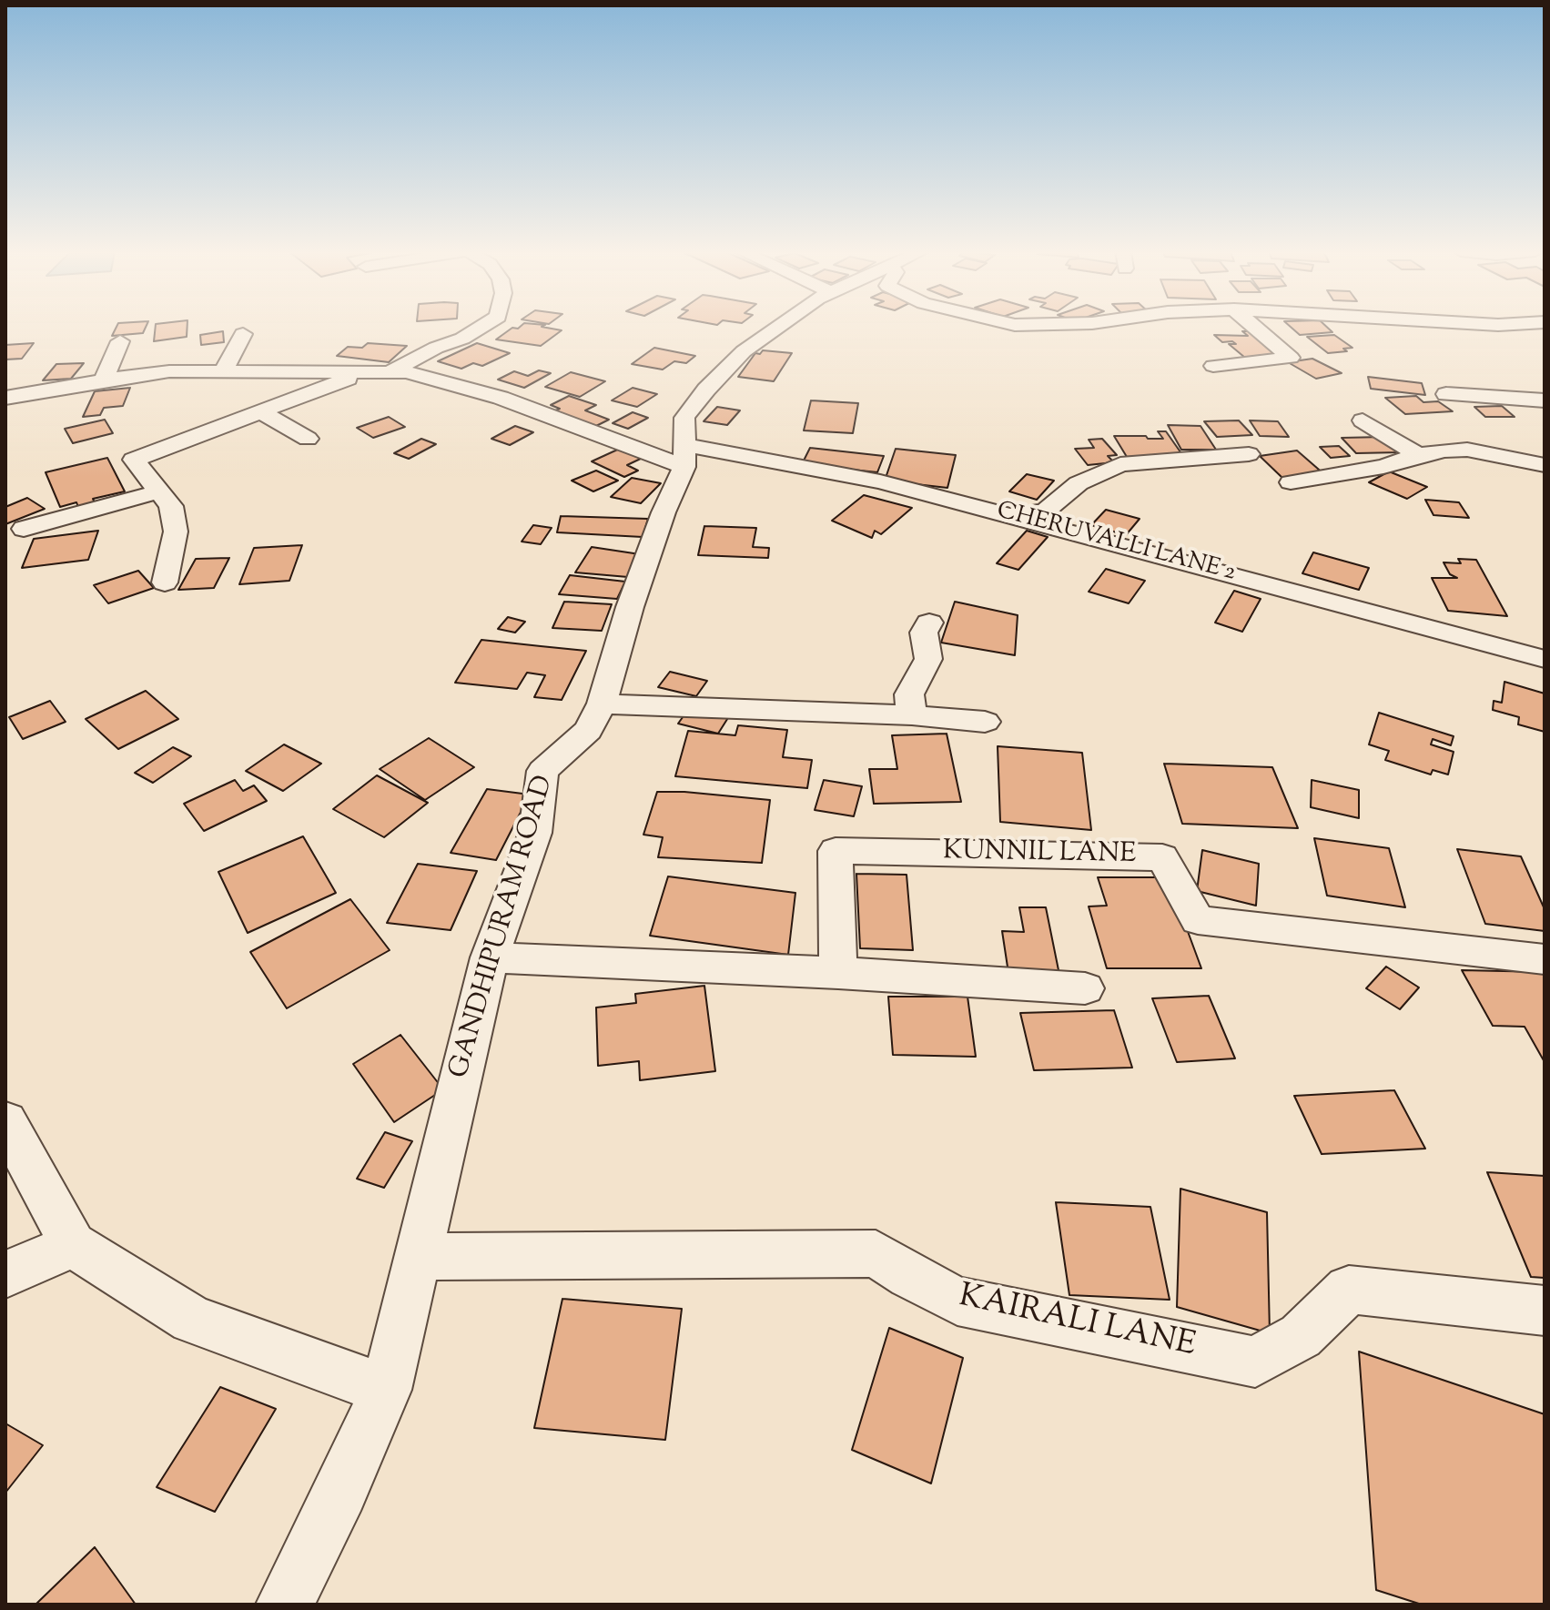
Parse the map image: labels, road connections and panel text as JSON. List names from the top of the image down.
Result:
{
  "streets": {
    "street": [
      "CHERUVALLI LANE 2",
      "KUNNIL LANE",
      "GANDHIPURAM ROAD",
      "KAIRALI LANE"
    ]
  },
  "crossings": [
    ["CHERUVALLI LANE 2", "GANDHIPURAM ROAD"],
    ["GANDHIPURAM ROAD", "KAIRALI LANE"]
  ]
}
